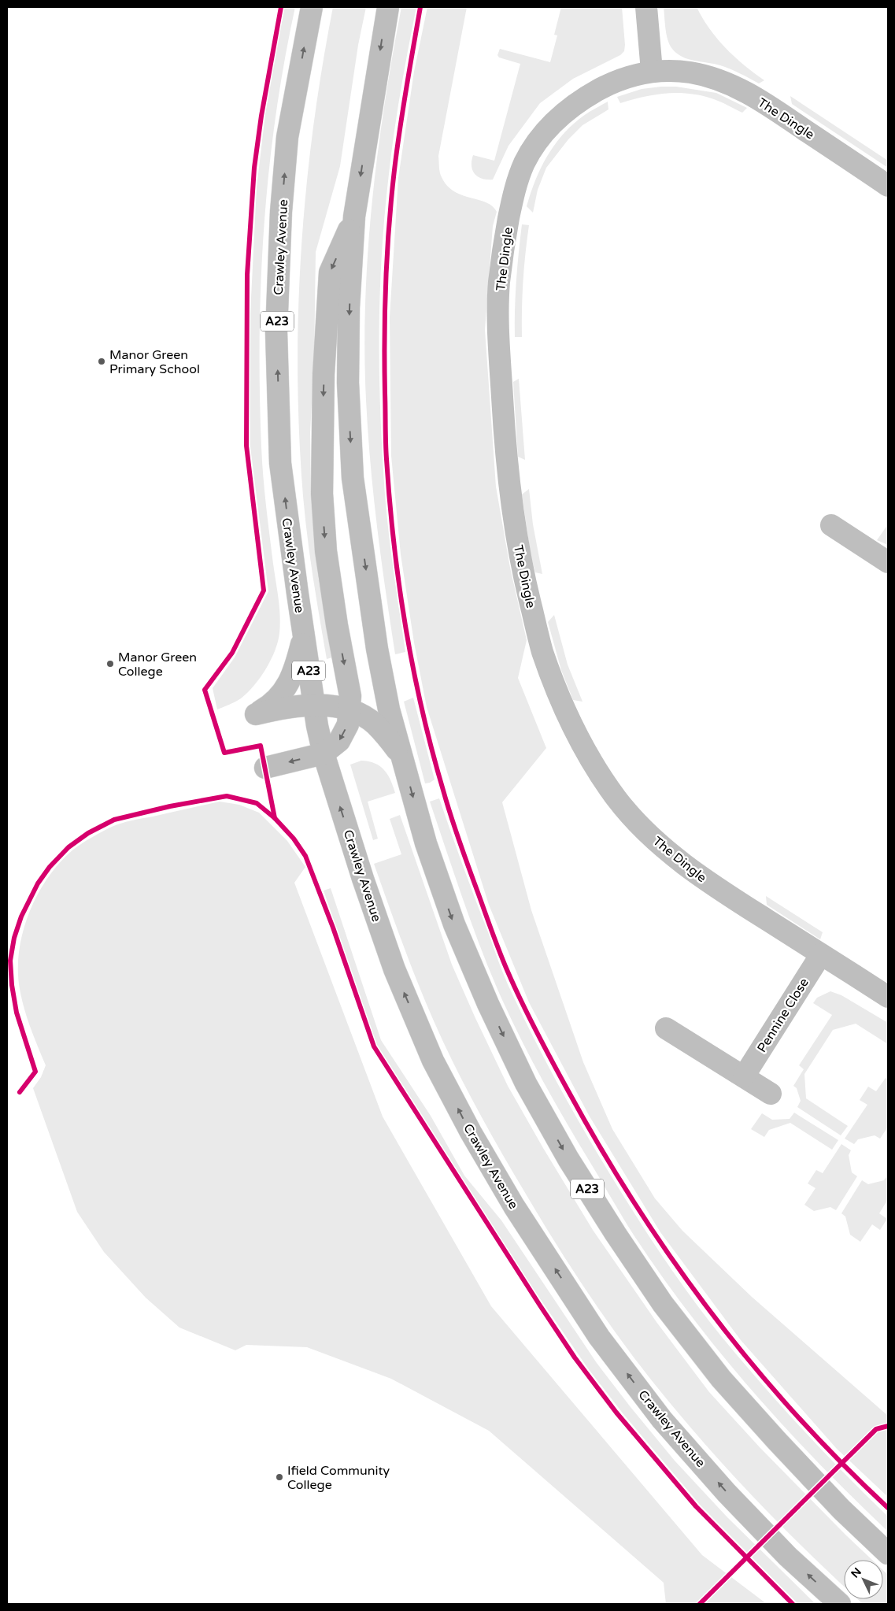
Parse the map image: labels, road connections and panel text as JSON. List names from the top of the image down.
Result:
{
  "streets": {
    "main road": ["Crawley Avenue", "A23"],
    "street": ["The Dingle", "Pennine Close"]
  },
  "crossings": [
    ["The Dingle", "Pennine Close"]
  ],
  "places": ["Manor Green Primary School", "Manor Green College", "Ifield Community College"],
  "north": "top left"
}
